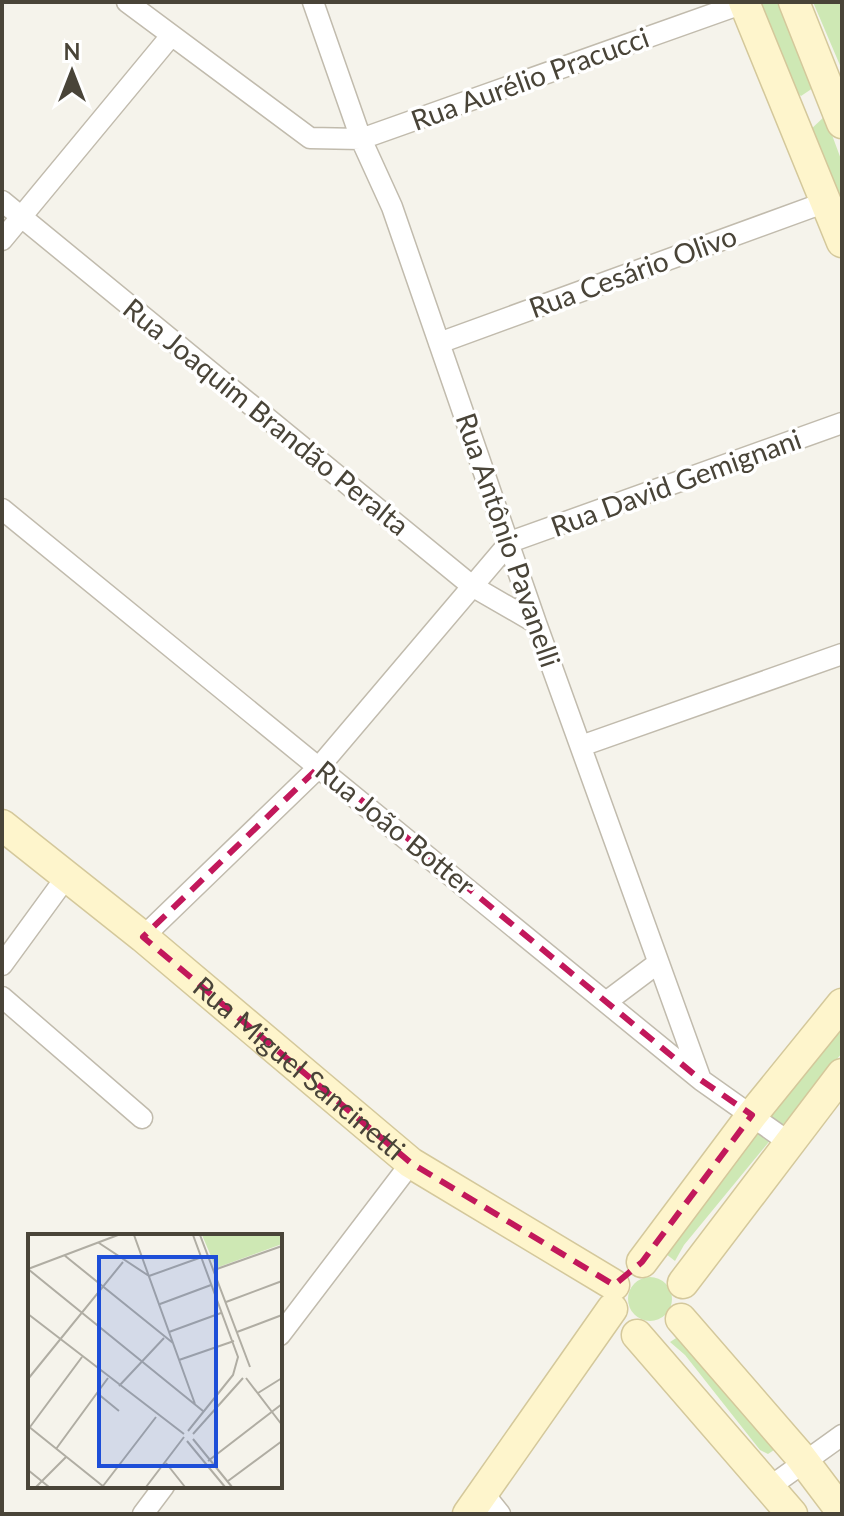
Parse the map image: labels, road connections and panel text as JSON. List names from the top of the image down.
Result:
{
  "streets": {
    "main road": ["Rua Miguel Sancinetti"],
    "street": [
      "Rua Aurélio Pracucci",
      "Rua Cesário Olivo",
      "Rua Joaquim Brandão Peralta",
      "Rua David Gemignani",
      "Rua Antônio Pavanelli",
      "Rua João Botter"
    ]
  },
  "crossings": [
    ["Rua Aurélio Pracucci", "Rua Antônio Pavanelli"],
    ["Rua Cesário Olivo", "Rua Antônio Pavanelli"],
    ["Rua Joaquim Brandão Peralta", "Rua Antônio Pavanelli"],
    ["Rua David Gemignani", "Rua Antônio Pavanelli"],
    ["Rua Antônio Pavanelli", "Rua João Botter"]
  ],
  "north": "top"
}
